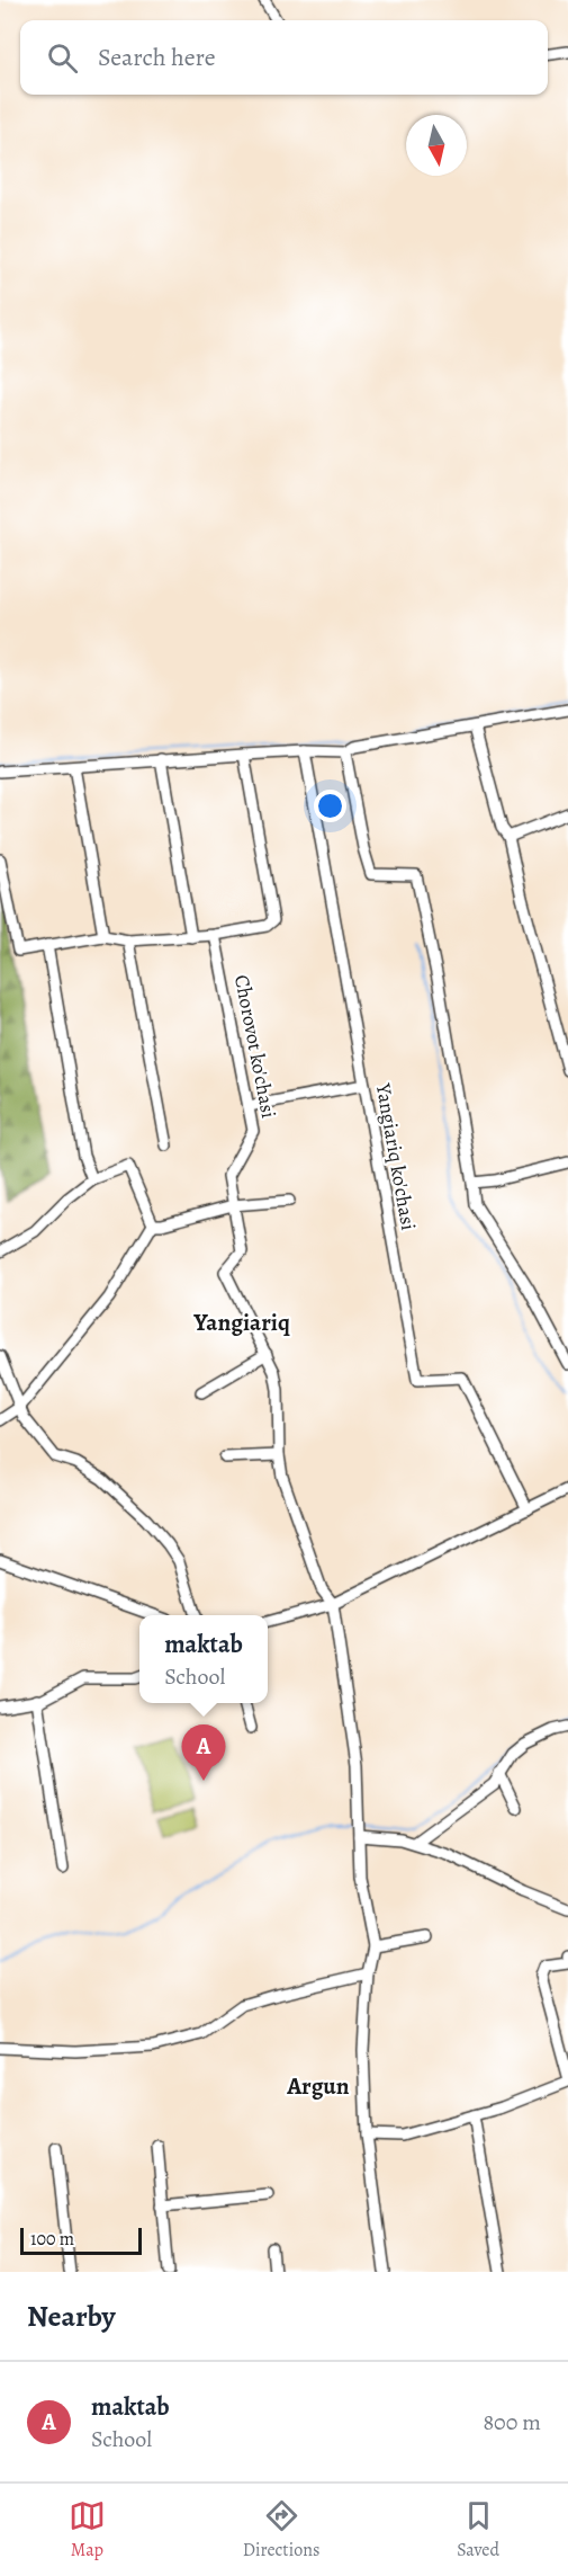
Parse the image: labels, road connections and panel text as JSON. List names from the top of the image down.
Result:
{
  "streets": {
    "street": ["Chorovot ko'chasi", "Yangiariq ko'chasi"]
  },
  "districts": ["Yangiariq", "Argun"],
  "scale_bar": "100 m",
  "north": "bottom",
  "page": {
    "search": "Search here",
    "popup": ["maktab", "School"],
    "pins": "A",
    "scale": "100 m",
    "heading": "Nearby",
    "list": [
      {
        "mark": "A",
        "name": "maktab",
        "note": "School",
        "value": "800 m"
      }
    ],
    "nav": ["Map", "Directions", "Saved"]
  }
}
